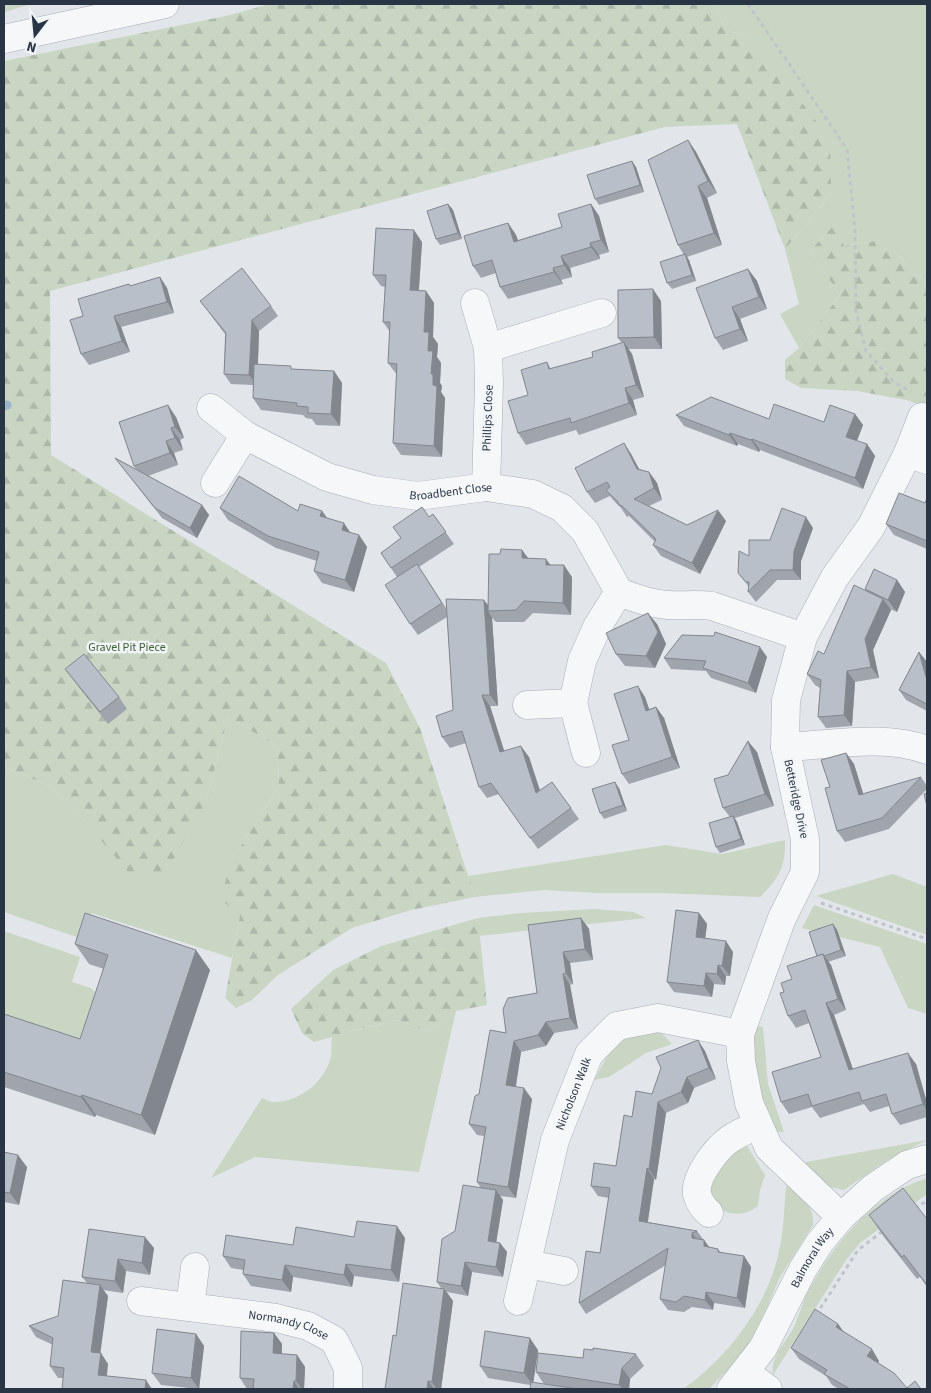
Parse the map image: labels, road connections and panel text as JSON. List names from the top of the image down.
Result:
{
  "streets": {
    "street": [
      "Phillips Close",
      "Broadbent Close",
      "Betteridge Drive",
      "Nicholson Walk",
      "Balmoral Way",
      "Normandy Close"
    ]
  },
  "crossings": [
    ["Phillips Close", "Broadbent Close"],
    ["Betteridge Drive", "Nicholson Walk"],
    ["Betteridge Drive", "Balmoral Way"]
  ],
  "parks": ["Gravel Pit Piece"],
  "north": "bottom"
}
